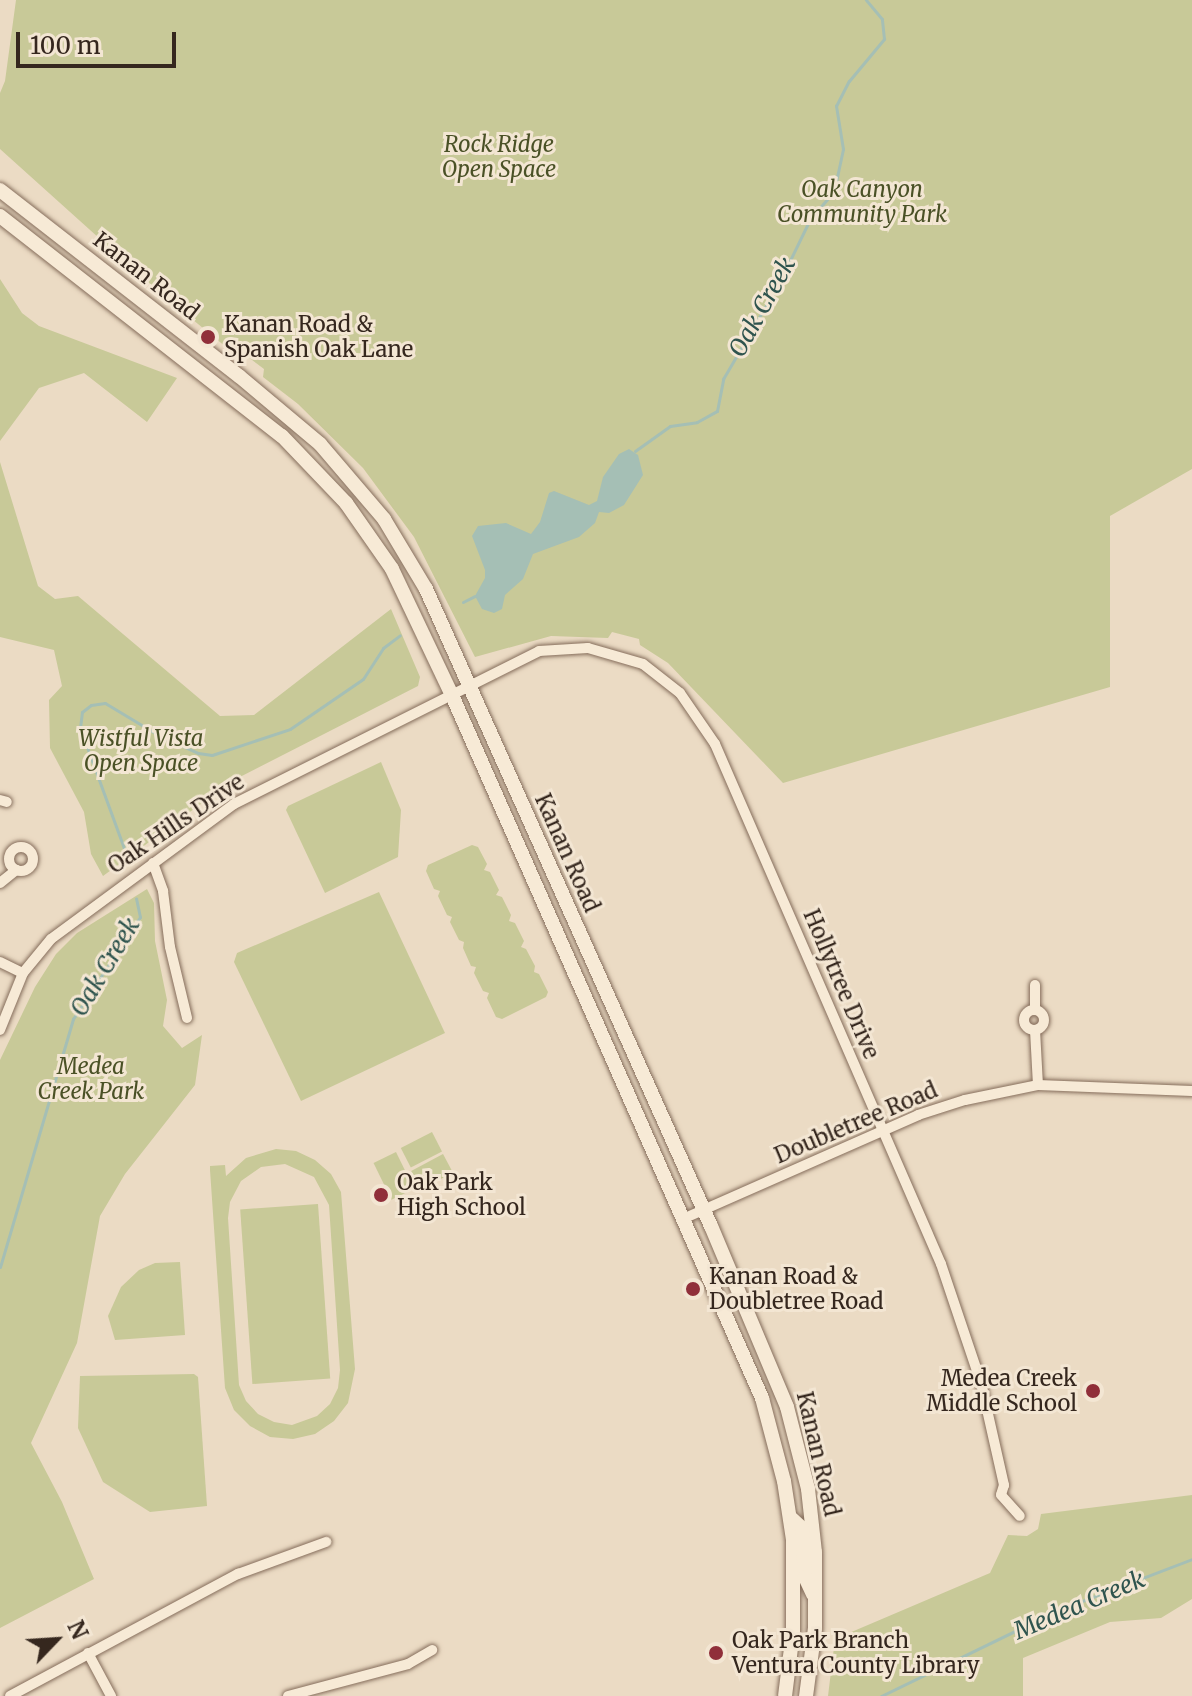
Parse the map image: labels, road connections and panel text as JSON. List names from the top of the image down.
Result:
{
  "streets": {
    "main road": ["Kanan Road"],
    "street": ["Oak Hills Drive", "Hollytree Drive", "Doubletree Road"]
  },
  "crossings": [
    ["Kanan Road", "Oak Hills Drive"],
    ["Kanan Road", "Hollytree Drive"],
    ["Kanan Road", "Doubletree Road"],
    ["Oak Hills Drive", "Hollytree Drive"],
    ["Hollytree Drive", "Doubletree Road"]
  ],
  "water": ["Oak Creek", "Medea Creek"],
  "parks": [
    "Rock Ridge Open Space",
    "Oak Canyon Community Park",
    "Wistful Vista Open Space",
    "Medea Creek Park"
  ],
  "places": [
    "Kanan Road & Spanish Oak Lane",
    "Oak Park High School",
    "Kanan Road & Doubletree Road",
    "Medea Creek Middle School",
    "Oak Park Branch Ventura County Library"
  ],
  "scale_bar": "100 m",
  "north": "top right"
}
